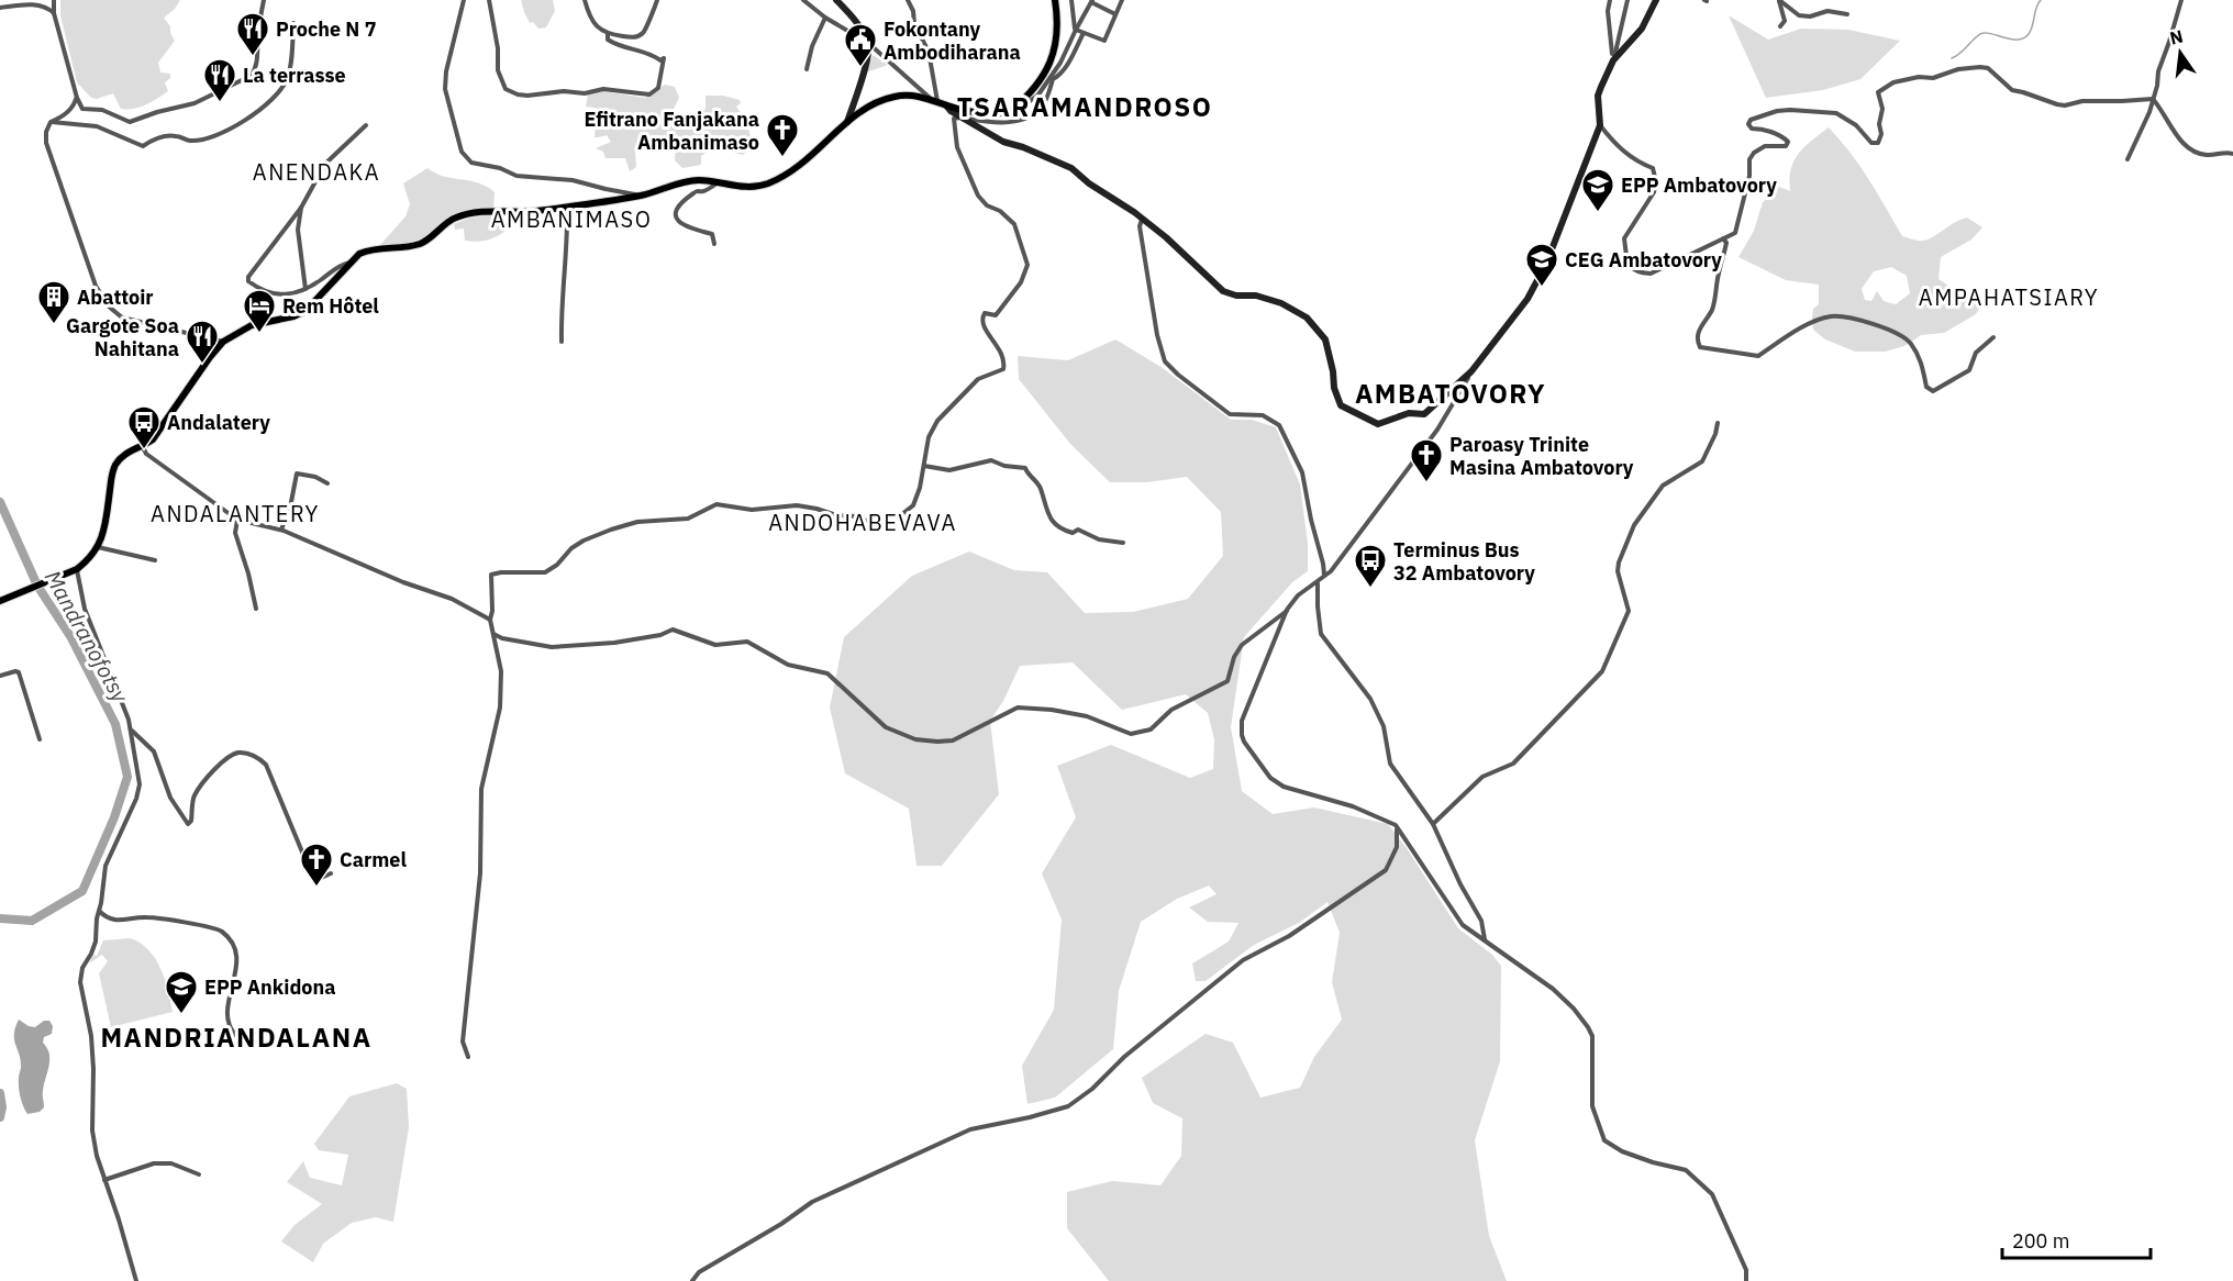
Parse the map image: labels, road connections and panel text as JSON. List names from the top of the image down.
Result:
{
  "districts": [
    "TSARAMANDROSO",
    "ANENDAKA",
    "AMBANIMASO",
    "AMPAHATSIARY",
    "AMBATOVORY",
    "ANDALANTERY",
    "ANDOHABEVAVA",
    "MANDRIANDALANA"
  ],
  "water": ["Mandranofotsy"],
  "places": {
    "restaurant": ["Proche N 7", "La terrasse", "Gargote Soa Nahitana"],
    "public building": ["Fokontany Ambodiharana"],
    "church": ["Efitrano Fanjakana Ambanimaso", "Paroasy Trinite Masina Ambatovory", "Carmel"],
    "school or university": ["EPP Ambatovory", "CEG Ambatovory", "EPP Ankidona"],
    "building": ["Abattoir"],
    "hotel": ["Rem Hôtel"],
    "bus stop": ["Andalatery", "Terminus Bus 32 Ambatovory"]
  },
  "scale_bar": "200 m",
  "north": "top"
}
